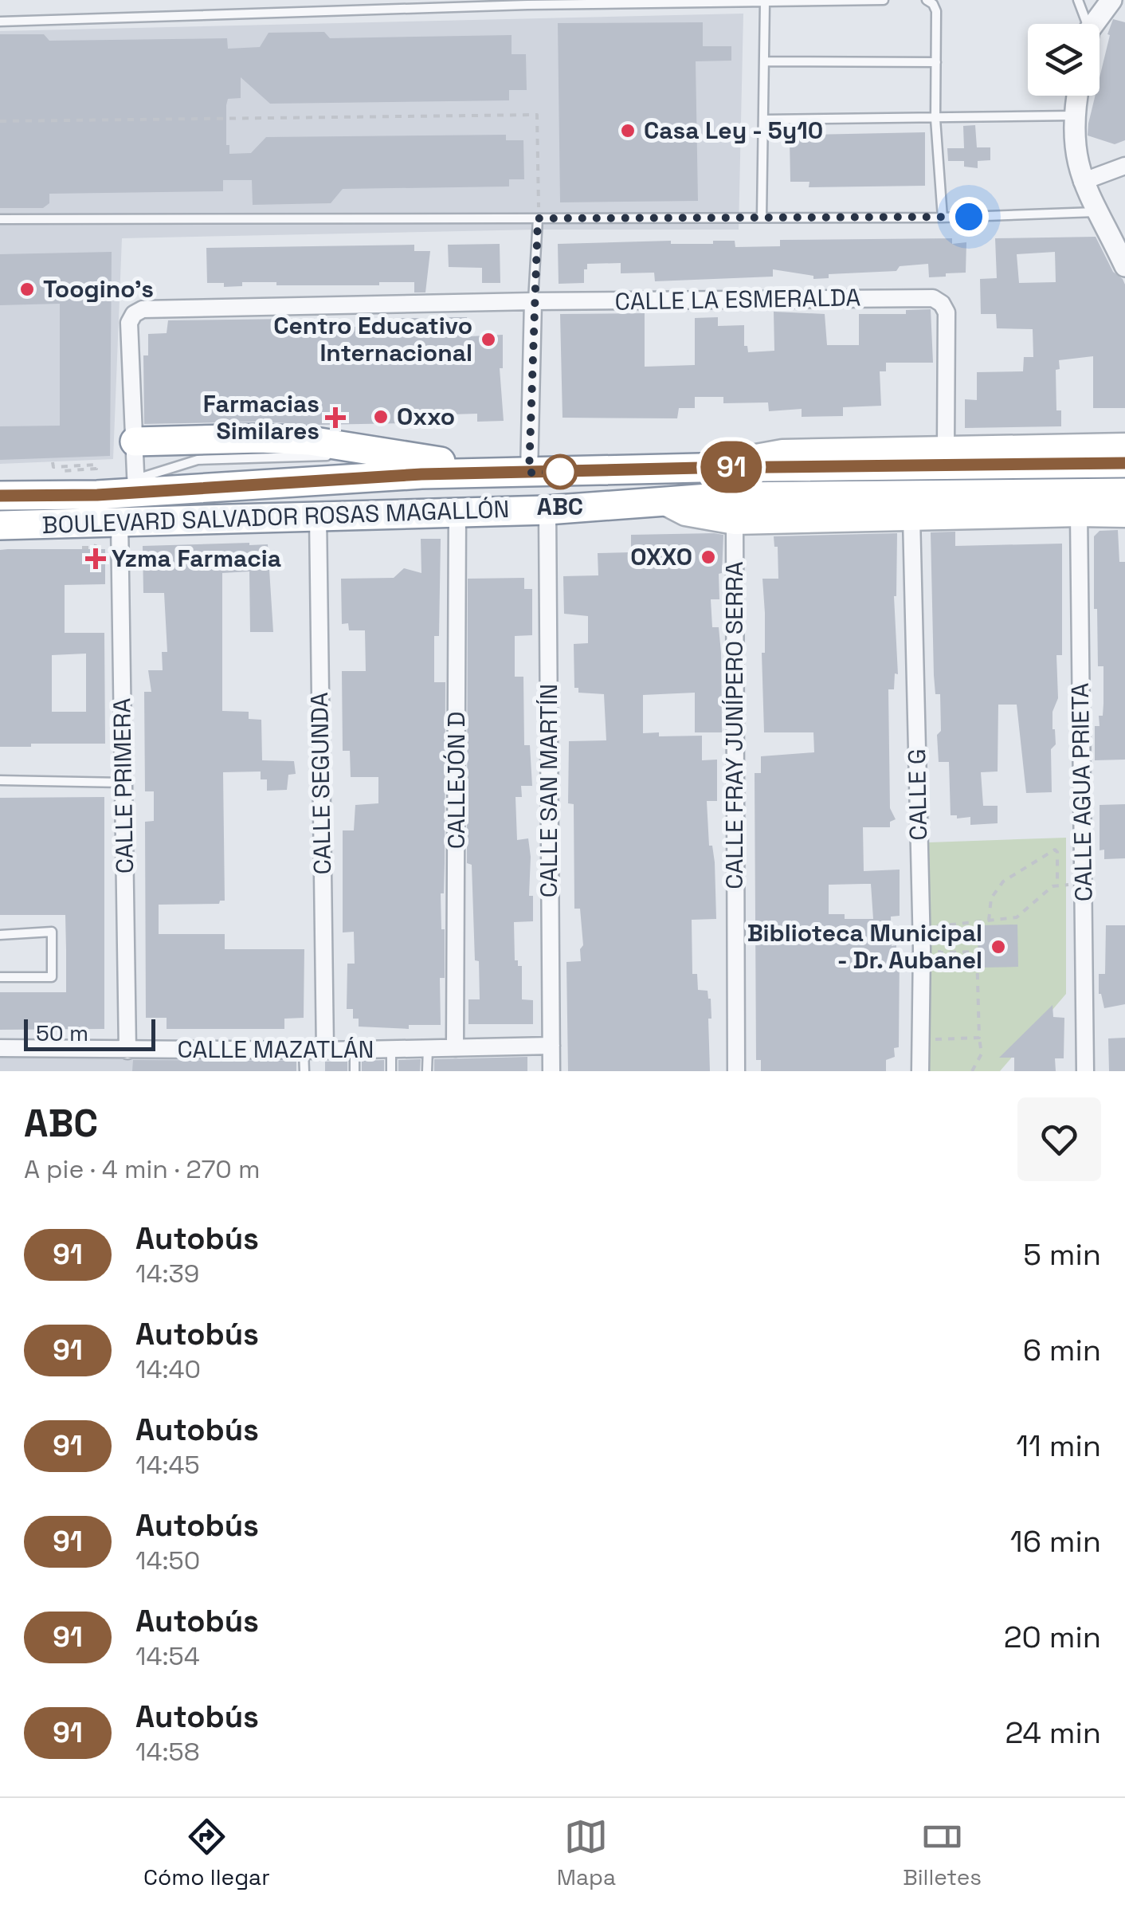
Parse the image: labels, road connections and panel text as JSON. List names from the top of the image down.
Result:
{
  "streets": {
    "highway": ["BOULEVARD SALVADOR ROSAS MAGALLÓN"],
    "street": [
      "CALLE LA ESMERALDA",
      "CALLE FRAY JUNÍPERO SERRA",
      "CALLEJÓN D",
      "CALLE SEGUNDA",
      "CALLE PRIMERA",
      "CALLE SAN MARTÍN",
      "CALLE AGUA PRIETA",
      "CALLE G",
      "CALLE MAZATLÁN"
    ]
  },
  "crossings": [
    ["BOULEVARD SALVADOR ROSAS MAGALLÓN", "CALLEJÓN D"],
    ["BOULEVARD SALVADOR ROSAS MAGALLÓN", "CALLE SEGUNDA"],
    ["BOULEVARD SALVADOR ROSAS MAGALLÓN", "CALLE PRIMERA"],
    ["BOULEVARD SALVADOR ROSAS MAGALLÓN", "CALLE SAN MARTÍN"],
    ["CALLEJÓN D", "CALLE MAZATLÁN"],
    ["CALLE SEGUNDA", "CALLE MAZATLÁN"],
    ["CALLE PRIMERA", "CALLE MAZATLÁN"],
    ["CALLE SAN MARTÍN", "CALLE MAZATLÁN"]
  ],
  "places": {
    "other": [
      "Casa Ley - 5y10",
      "Toogino's",
      "Centro Educativo Internacional",
      "Oxxo",
      "ABC",
      "OXXO",
      "Biblioteca Municipal - Dr. Aubanel"
    ],
    "health": ["Farmacias Similares", "Yzma Farmacia"]
  },
  "lines": ["bus line 91"],
  "scale_bar": "50 m",
  "page": {
    "on_map": "91",
    "scale": "50 m",
    "heading": ["ABC", "A pie · 4 min · 270 m"],
    "list": [
      {
        "mark": "91",
        "name": "Autobús",
        "note": "14:39",
        "value": "5 min"
      },
      {
        "mark": "91",
        "name": "Autobús",
        "note": "14:40",
        "value": "6 min"
      },
      {
        "mark": "91",
        "name": "Autobús",
        "note": "14:45",
        "value": "11 min"
      },
      {
        "mark": "91",
        "name": "Autobús",
        "note": "14:50",
        "value": "16 min"
      },
      {
        "mark": "91",
        "name": "Autobús",
        "note": "14:54",
        "value": "20 min"
      },
      {
        "mark": "91",
        "name": "Autobús",
        "note": "14:58",
        "value": "24 min"
      }
    ],
    "tabs": ["Cómo llegar", "Mapa", "Billetes"]
  }
}
